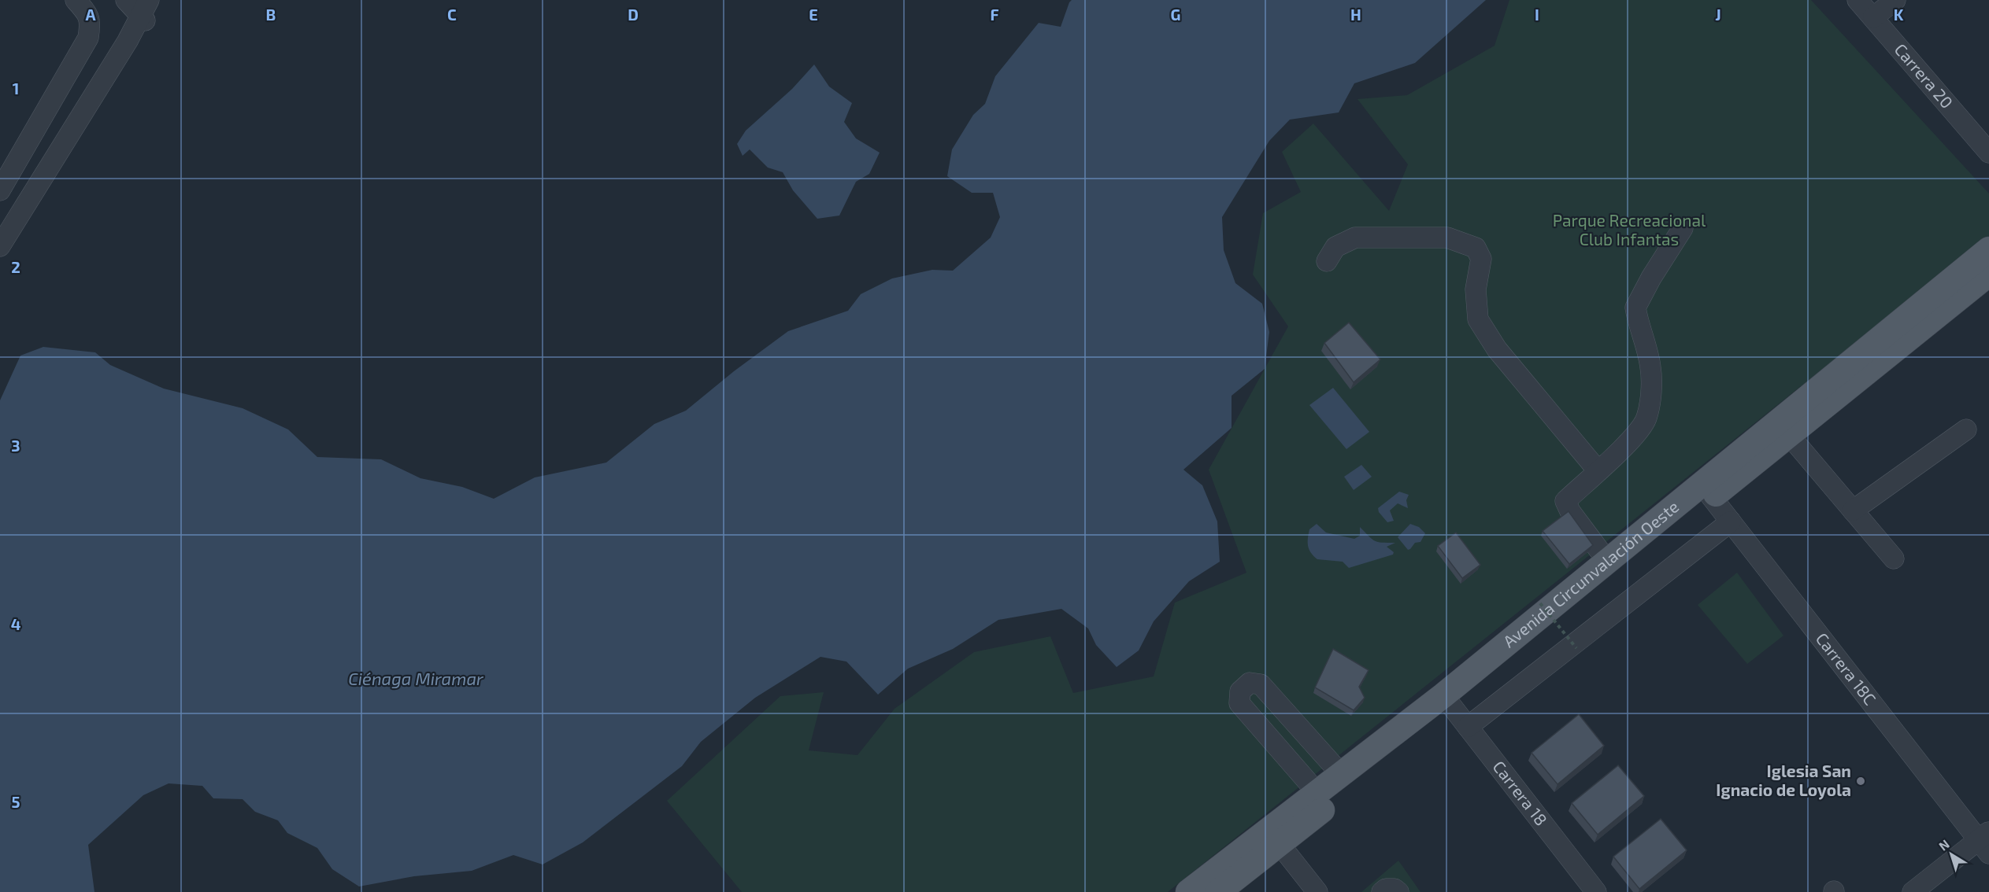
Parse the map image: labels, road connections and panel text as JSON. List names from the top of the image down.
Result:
{
  "streets": {
    "main road": ["Avenida Circunvalación Oeste"],
    "street": ["Carrera 20", "Carrera 18C", "Carrera 18"]
  },
  "crossings": [
    ["Avenida Circunvalación Oeste", "Carrera 18C"],
    ["Avenida Circunvalación Oeste", "Carrera 18"]
  ],
  "water": ["Ciénaga Miramar"],
  "parks": ["Parque Recreacional Club Infantas"],
  "places": ["Iglesia San Ignacio de Loyola"],
  "north": "top left",
  "grid": {
    "columns": [
      "A",
      "B",
      "C",
      "D",
      "E",
      "F",
      "G",
      "H",
      "I",
      "J",
      "K"
    ],
    "rows": [
      "1",
      "2",
      "3",
      "4",
      "5"
    ]
  }
}
